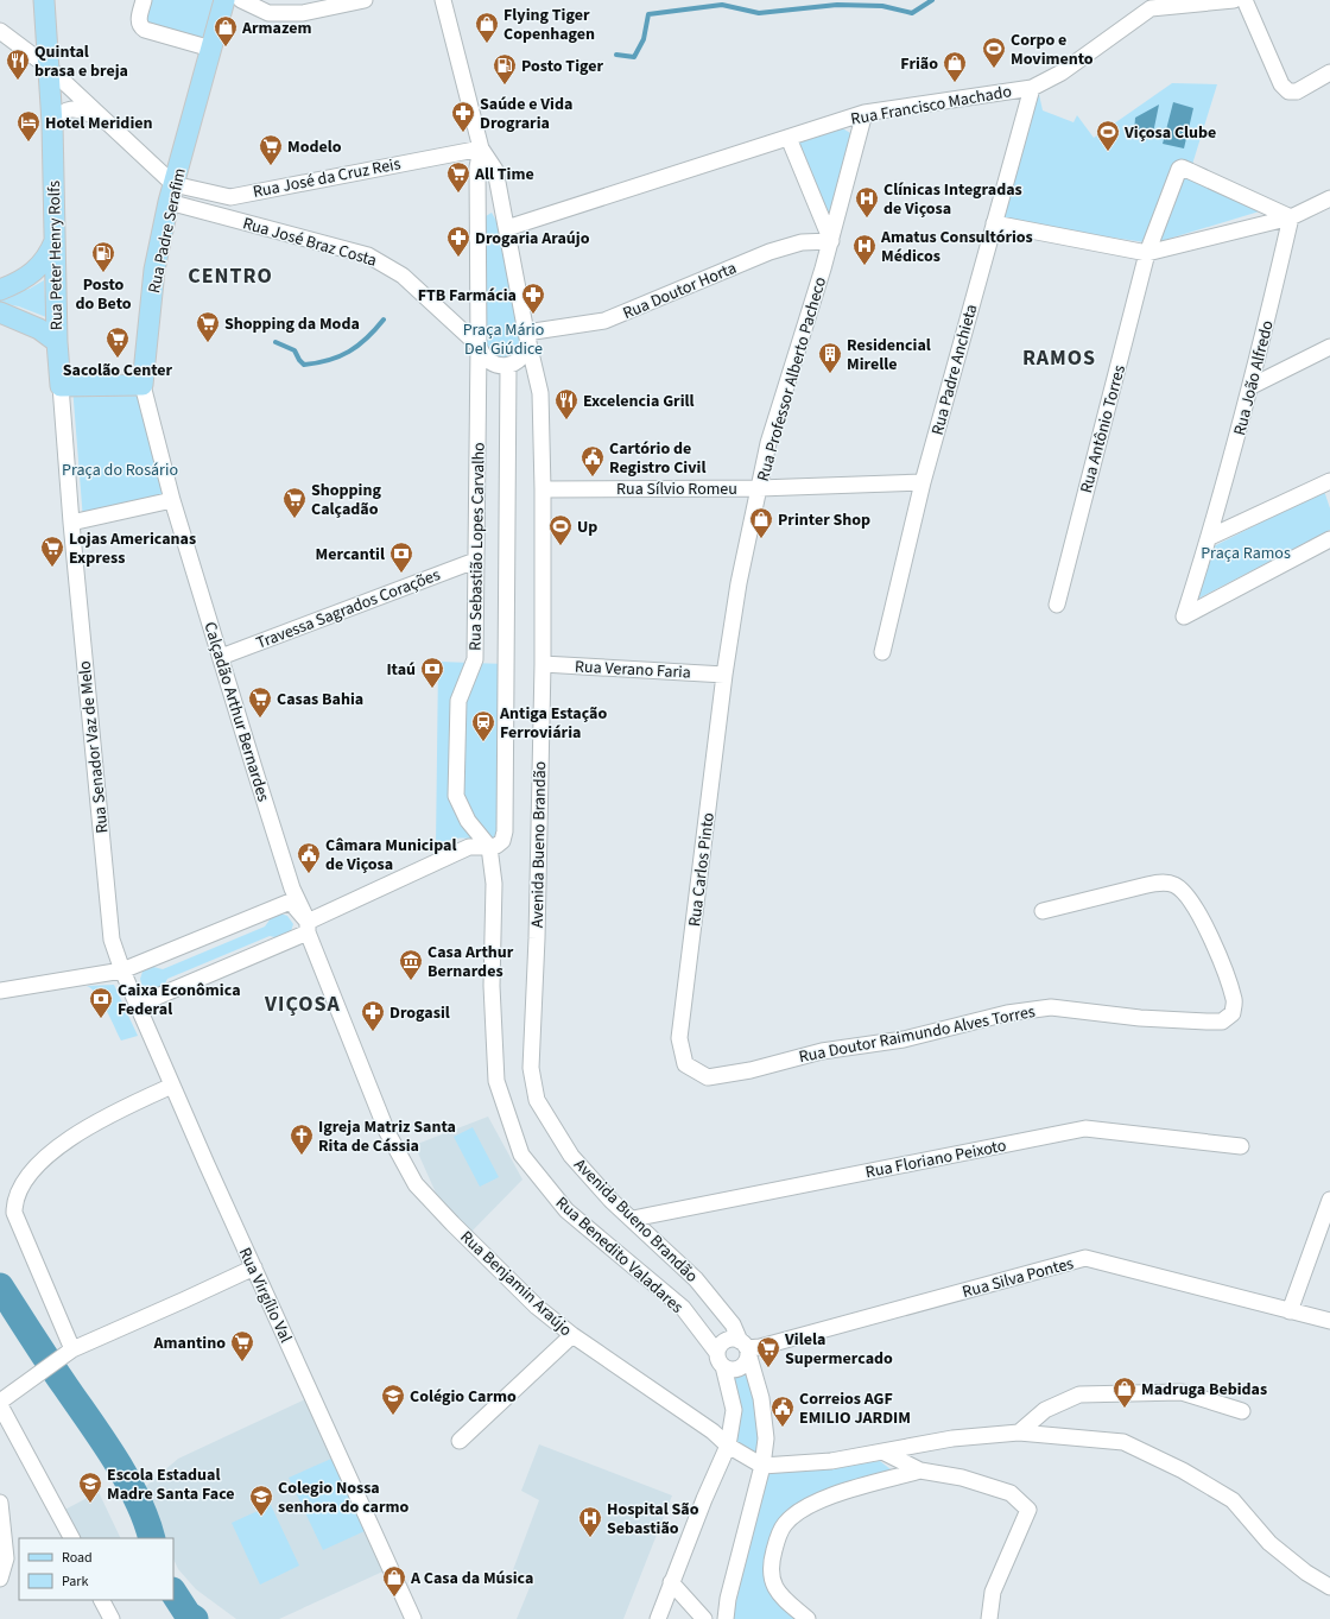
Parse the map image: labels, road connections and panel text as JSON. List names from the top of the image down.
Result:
{
  "streets": {
    "main road": ["Rua Padre Serafim", "Rua Peter Henry Rolfs"],
    "street": [
      "Rua Francisco Machado",
      "Rua José da Cruz Reis",
      "Rua José Braz Costa",
      "Rua Doutor Horta",
      "Rua Padre Anchieta",
      "Rua João Alfredo",
      "Rua Professor Alberto Pacheco",
      "Rua Antônio Torres",
      "Rua Sílvio Romeu",
      "Rua Sebastião Lopes Carvalho",
      "Travessa Sagrados Corações",
      "Rua Verano Faria",
      "Calçadão Arthur Bernardes",
      "Rua Senador Vaz de Melo",
      "Avenida Bueno Brandão",
      "Rua Carlos Pinto",
      "Rua Doutor Raimundo Alves Torres",
      "Rua Floriano Peixoto",
      "Rua Benedito Valadares",
      "Rua Silva Pontes",
      "Rua Benjamin Araújo",
      "Rua Virgílio Val"
    ]
  },
  "crossings": [
    ["Rua Francisco Machado", "Rua Padre Anchieta"],
    ["Rua Francisco Machado", "Rua Professor Alberto Pacheco"],
    ["Rua Francisco Machado", "Avenida Bueno Brandão"],
    ["Rua José da Cruz Reis", "Rua Padre Serafim"],
    ["Rua José da Cruz Reis", "Rua José Braz Costa"],
    ["Rua José da Cruz Reis", "Rua Sebastião Lopes Carvalho"],
    ["Rua José da Cruz Reis", "Avenida Bueno Brandão"],
    ["Rua Padre Serafim", "Rua José Braz Costa"],
    ["Rua Padre Serafim", "Calçadão Arthur Bernardes"],
    ["Rua José Braz Costa", "Rua Sebastião Lopes Carvalho"],
    ["Rua Peter Henry Rolfs", "Rua Senador Vaz de Melo"],
    ["Rua Doutor Horta", "Rua Professor Alberto Pacheco"],
    ["Rua Doutor Horta", "Avenida Bueno Brandão"],
    ["Rua Padre Anchieta", "Rua Sílvio Romeu"],
    ["Rua João Alfredo", "Rua Antônio Torres"],
    ["Rua Professor Alberto Pacheco", "Rua Sílvio Romeu"],
    ["Rua Professor Alberto Pacheco", "Rua Verano Faria"],
    ["Rua Professor Alberto Pacheco", "Rua Carlos Pinto"],
    ["Rua Sílvio Romeu", "Avenida Bueno Brandão"],
    ["Rua Sebastião Lopes Carvalho", "Travessa Sagrados Corações"],
    ["Rua Sebastião Lopes Carvalho", "Avenida Bueno Brandão"],
    ["Rua Sebastião Lopes Carvalho", "Rua Benedito Valadares"],
    ["Travessa Sagrados Corações", "Calçadão Arthur Bernardes"],
    ["Rua Verano Faria", "Avenida Bueno Brandão"],
    ["Rua Verano Faria", "Rua Carlos Pinto"],
    ["Calçadão Arthur Bernardes", "Rua Benjamin Araújo"],
    ["Rua Senador Vaz de Melo", "Rua Virgílio Val"],
    ["Avenida Bueno Brandão", "Rua Floriano Peixoto"],
    ["Avenida Bueno Brandão", "Rua Benedito Valadares"],
    ["Avenida Bueno Brandão", "Rua Silva Pontes"],
    ["Avenida Bueno Brandão", "Rua Benjamin Araújo"],
    ["Rua Carlos Pinto", "Rua Doutor Raimundo Alves Torres"],
    ["Rua Benedito Valadares", "Rua Silva Pontes"],
    ["Rua Benedito Valadares", "Rua Benjamin Araújo"]
  ],
  "districts": ["CENTRO", "RAMOS", "VIÇOSA"],
  "parks": ["Praça Mário Del Giúdice", "Praça do Rosário", "Praça Ramos"],
  "places": {
    "shop": [
      "Flying Tiger Copenhagen",
      "Armazem",
      "Frião",
      "Printer Shop",
      "Madruga Bebidas",
      "A Casa da Música"
    ],
    "sports": ["Corpo e Movimento", "Viçosa Clube", "Up"],
    "restaurant": ["Quintal brasa e breja", "Excelencia Grill"],
    "fuel station": ["Posto Tiger", "Posto do Beto"],
    "pharmacy": [
      "Saúde e Vida Drograria",
      "Drogaria Araújo",
      "FTB Farmácia",
      "Drogasil"
    ],
    "hotel": ["Hotel Meridien"],
    "supermarket": [
      "Modelo",
      "All Time",
      "Shopping da Moda",
      "Sacolão Center",
      "Shopping Calçadão",
      "Lojas Americanas Express",
      "Casas Bahia",
      "Amantino",
      "Vilela Supermercado"
    ],
    "hospital": ["Clínicas Integradas de Viçosa", "Amatus Consultórios Médicos", "Hospital São Sebastião"],
    "building": ["Residencial Mirelle"],
    "public building": ["Cartório de Registro Civil", "Câmara Municipal de Viçosa", "Correios AGF EMILIO JARDIM"],
    "bank": ["Mercantil", "Itaú", "Caixa Econômica Federal"],
    "station": ["Antiga Estação Ferroviária"],
    "museum": ["Casa Arthur Bernardes"],
    "church": ["Igreja Matriz Santa Rita de Cássia"],
    "school or university": ["Colégio Carmo", "Escola Estadual Madre Santa Face", "Colegio Nossa senhora do carmo"]
  },
  "legend": ["Road", "Park"]
}
